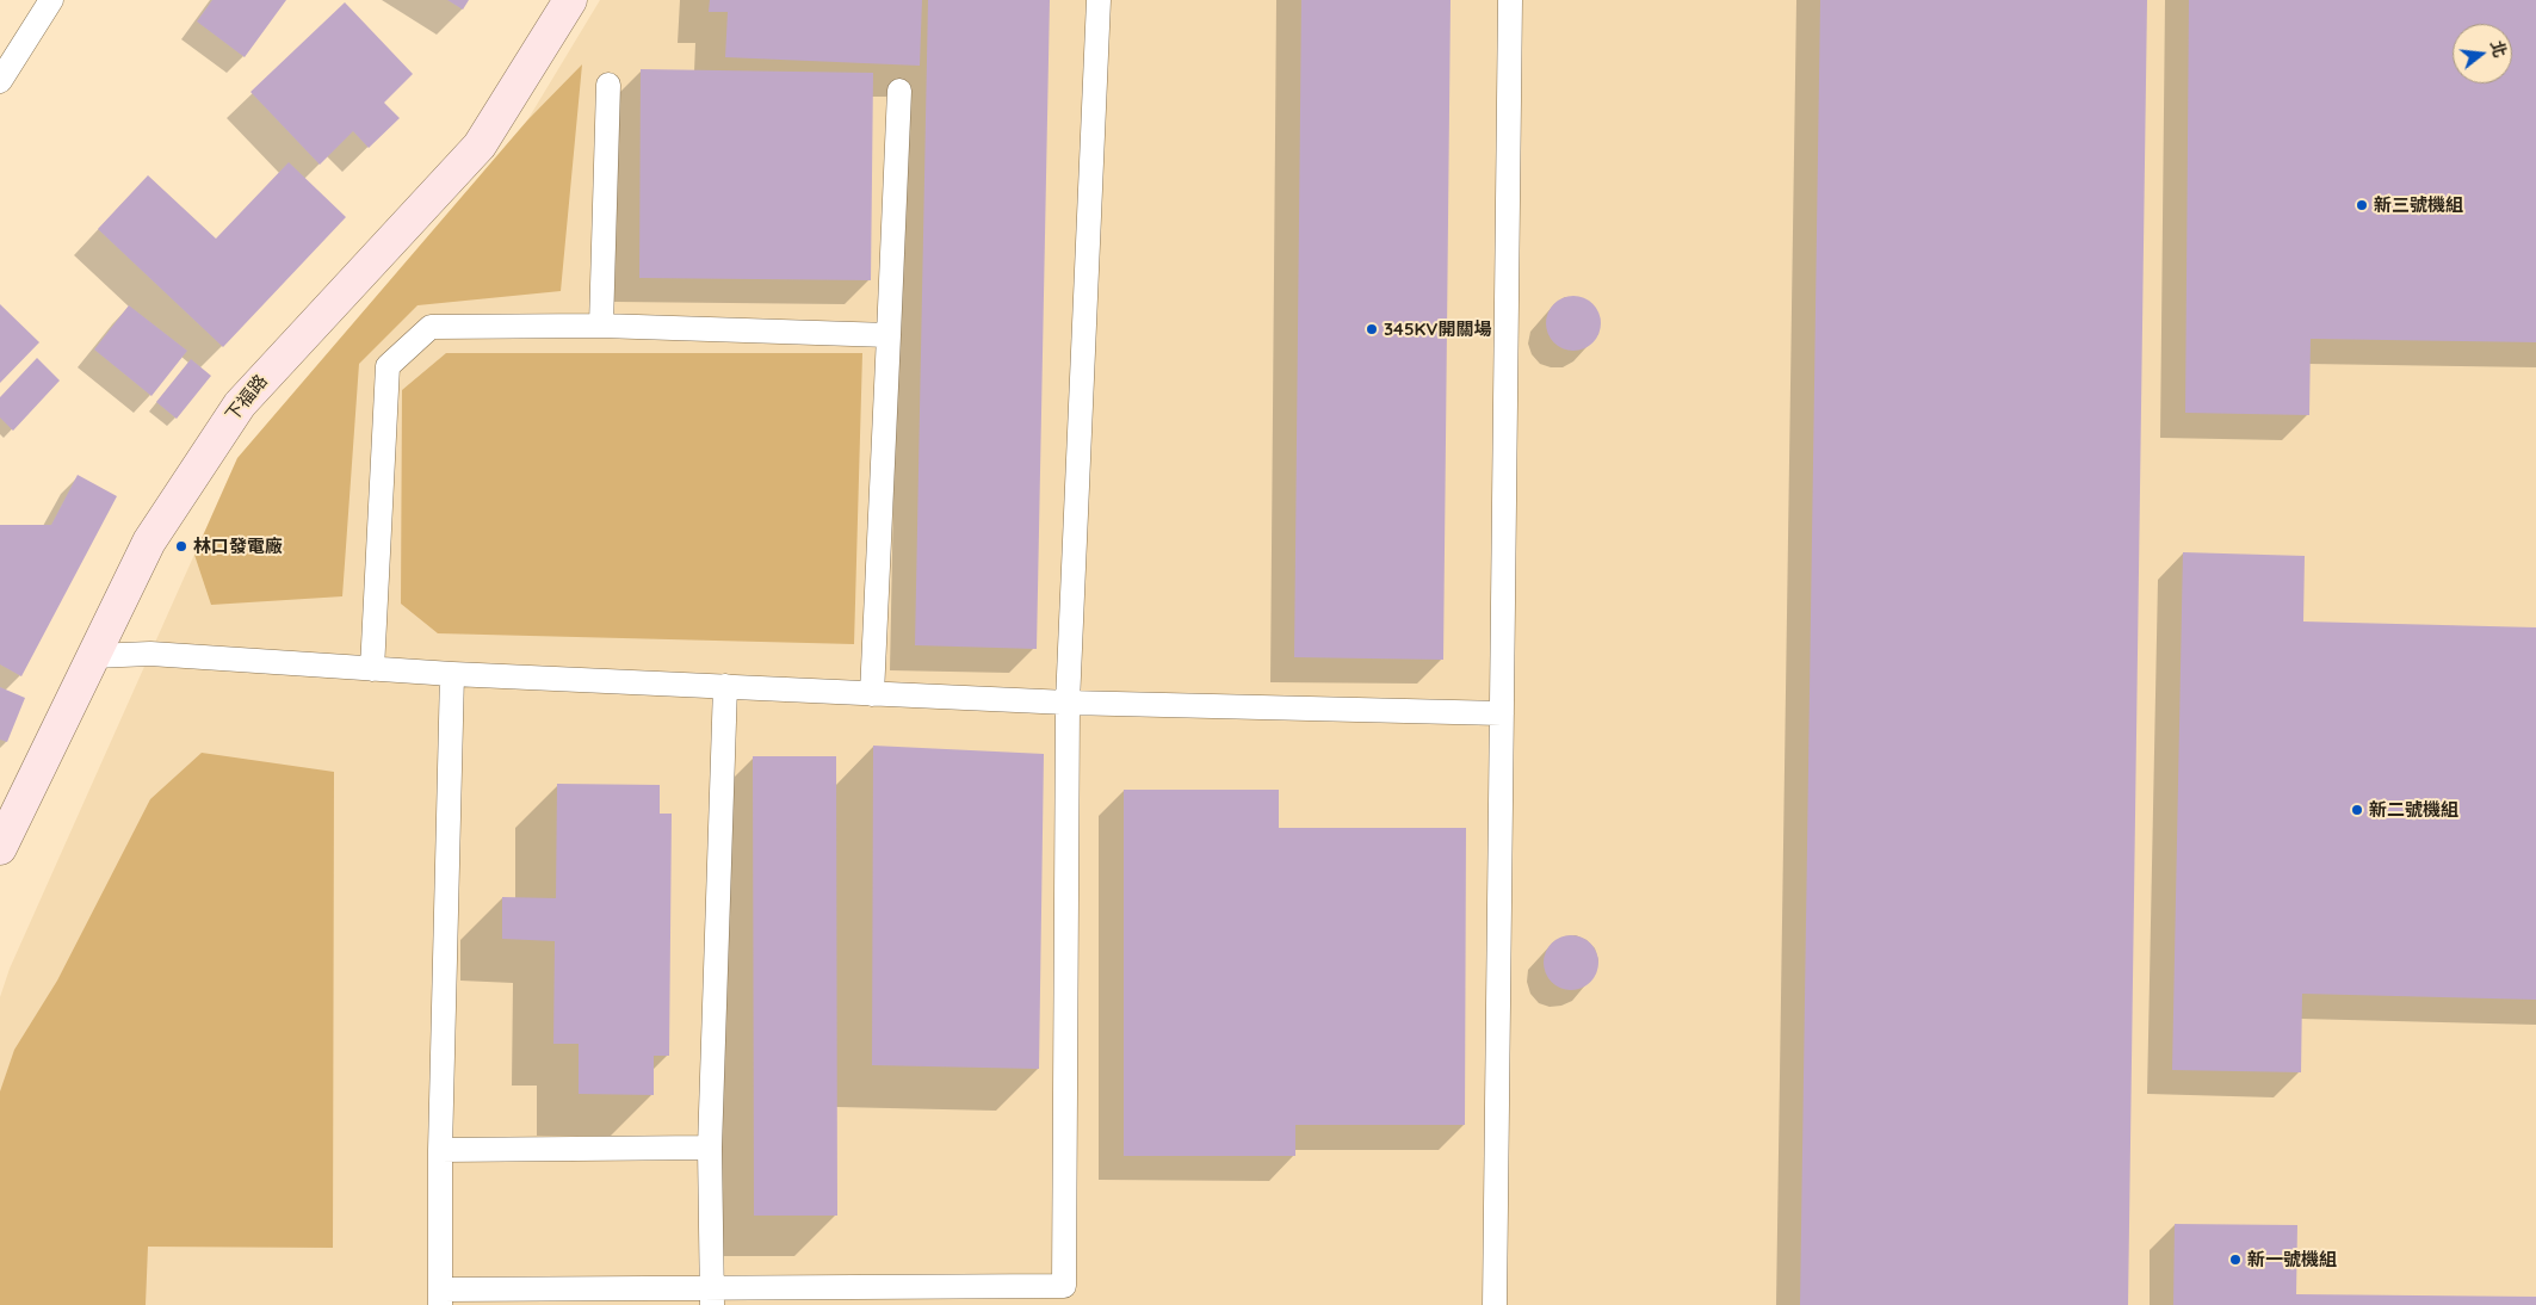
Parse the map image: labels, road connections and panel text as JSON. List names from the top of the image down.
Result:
{
  "streets": {
    "main road": ["下福路"]
  },
  "places": [
    "新三號機組",
    "345KV開關場",
    "林口發電廠",
    "新二號機組",
    "新一號機組"
  ],
  "north": "right"
}
